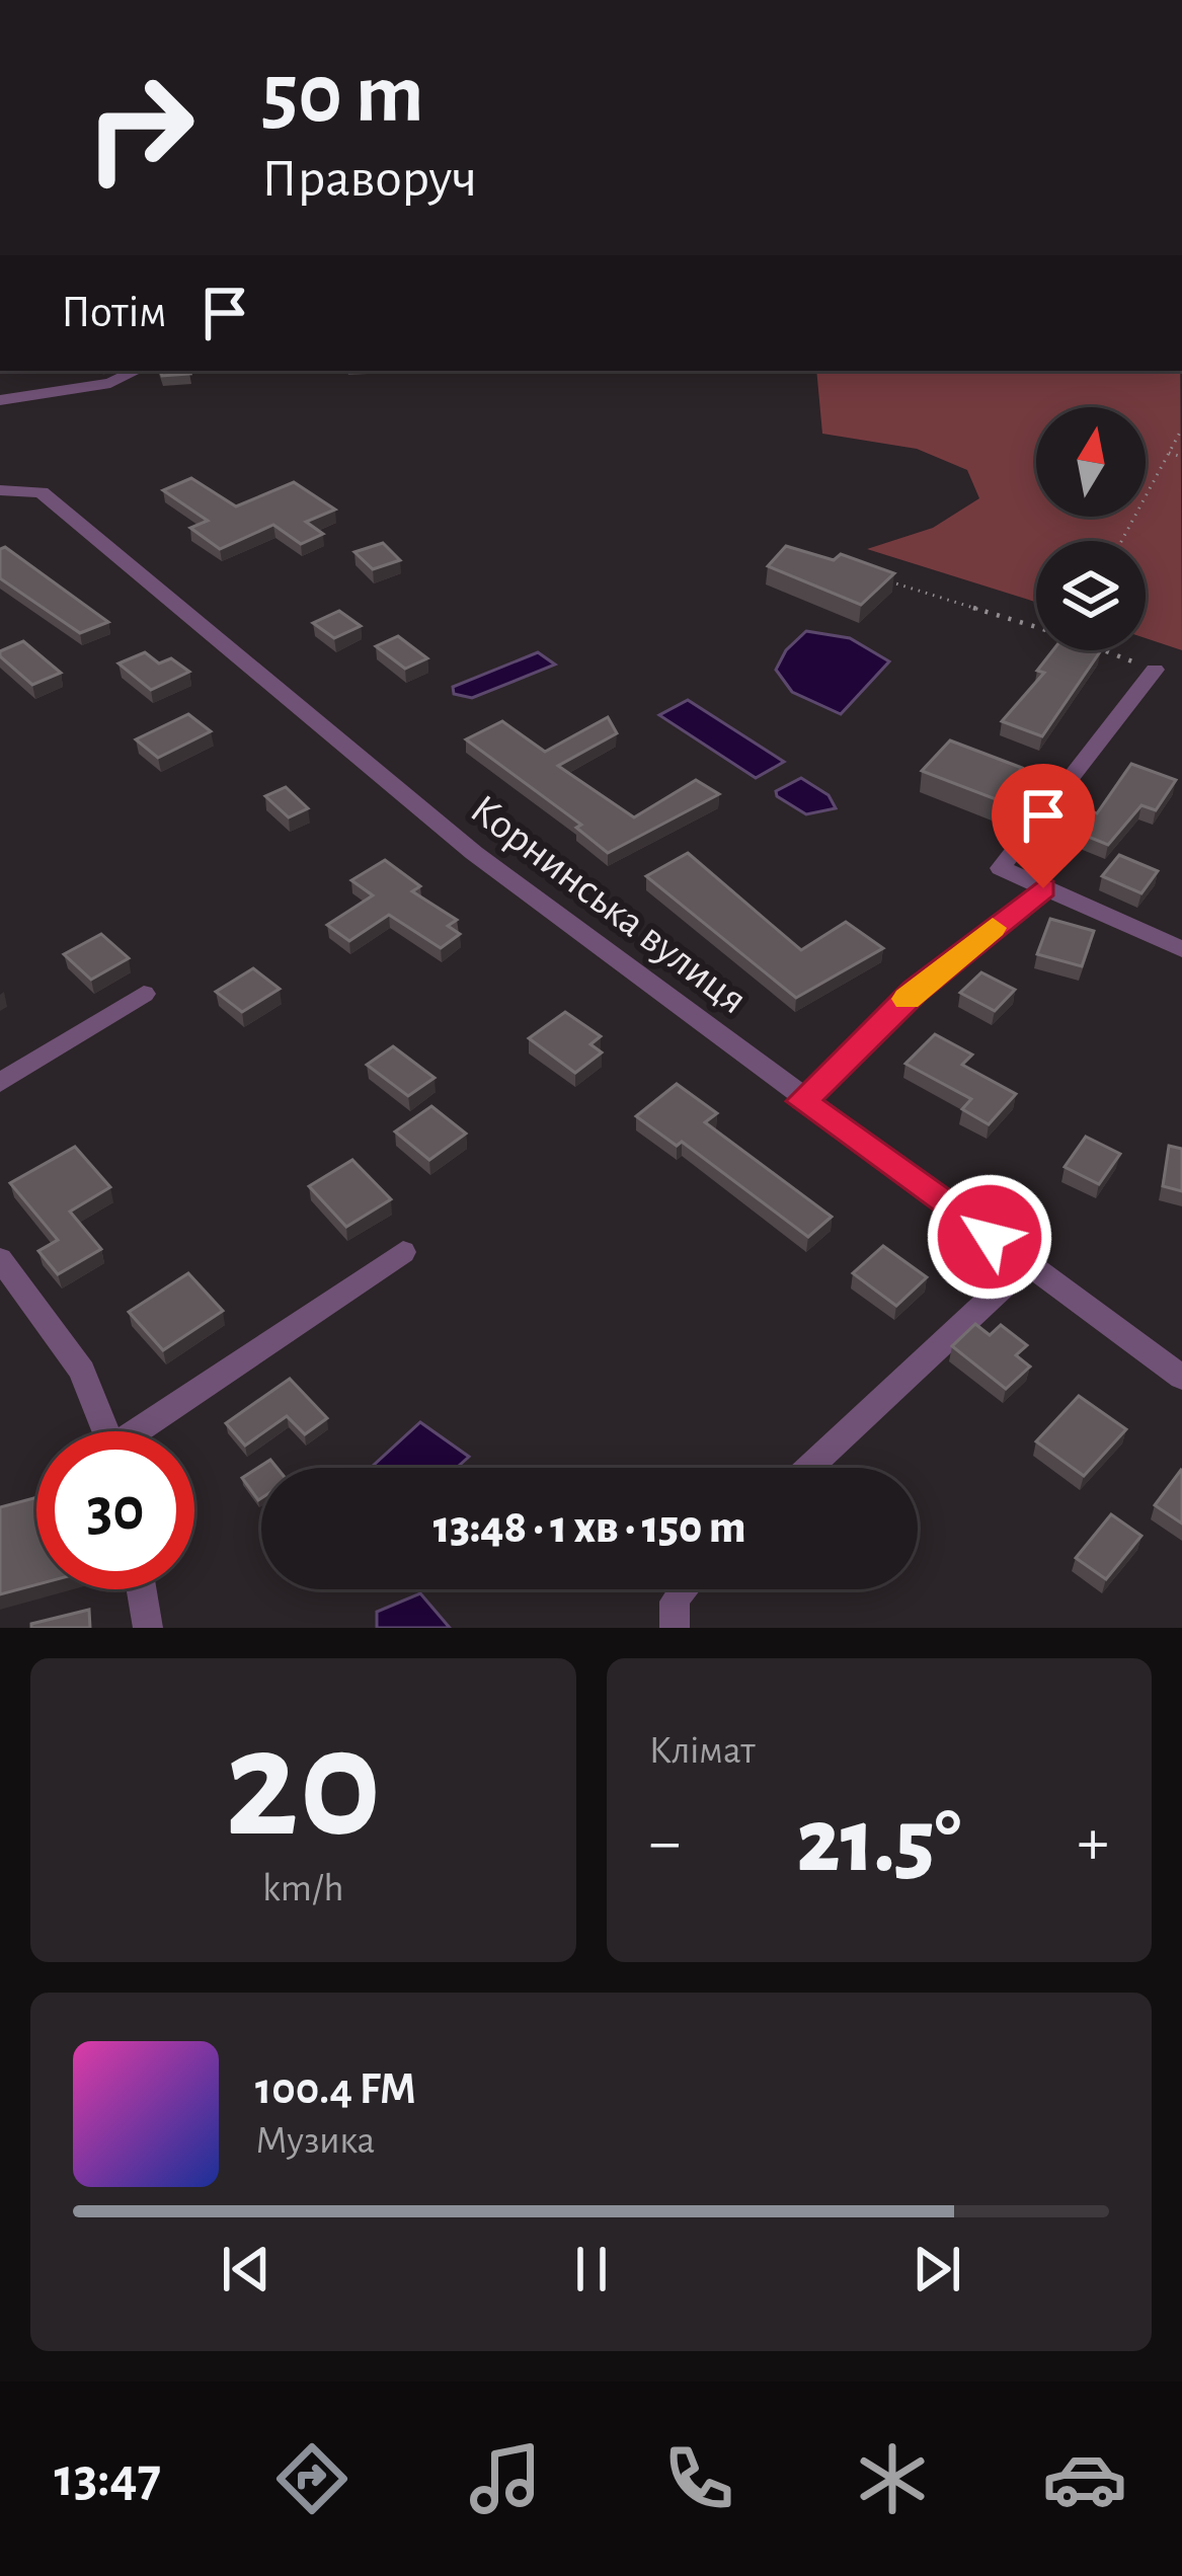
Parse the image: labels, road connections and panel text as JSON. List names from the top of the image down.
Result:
{
  "streets": {
    "street": ["Корнинська вулиця"]
  },
  "north": "top",
  "page": {
    "turn": ["50 m", "Праворуч"],
    "then": "Потім",
    "limit": "30",
    "trip": "13:48 · 1 хв · 150 m",
    "tile": [
      ["20", "km/h"],
      "Клімат"
    ],
    "heat": ["−", "21.5°", "+"],
    "song": ["100.4 FM", "Музика"],
    "tabs": "13:47"
  }
}
